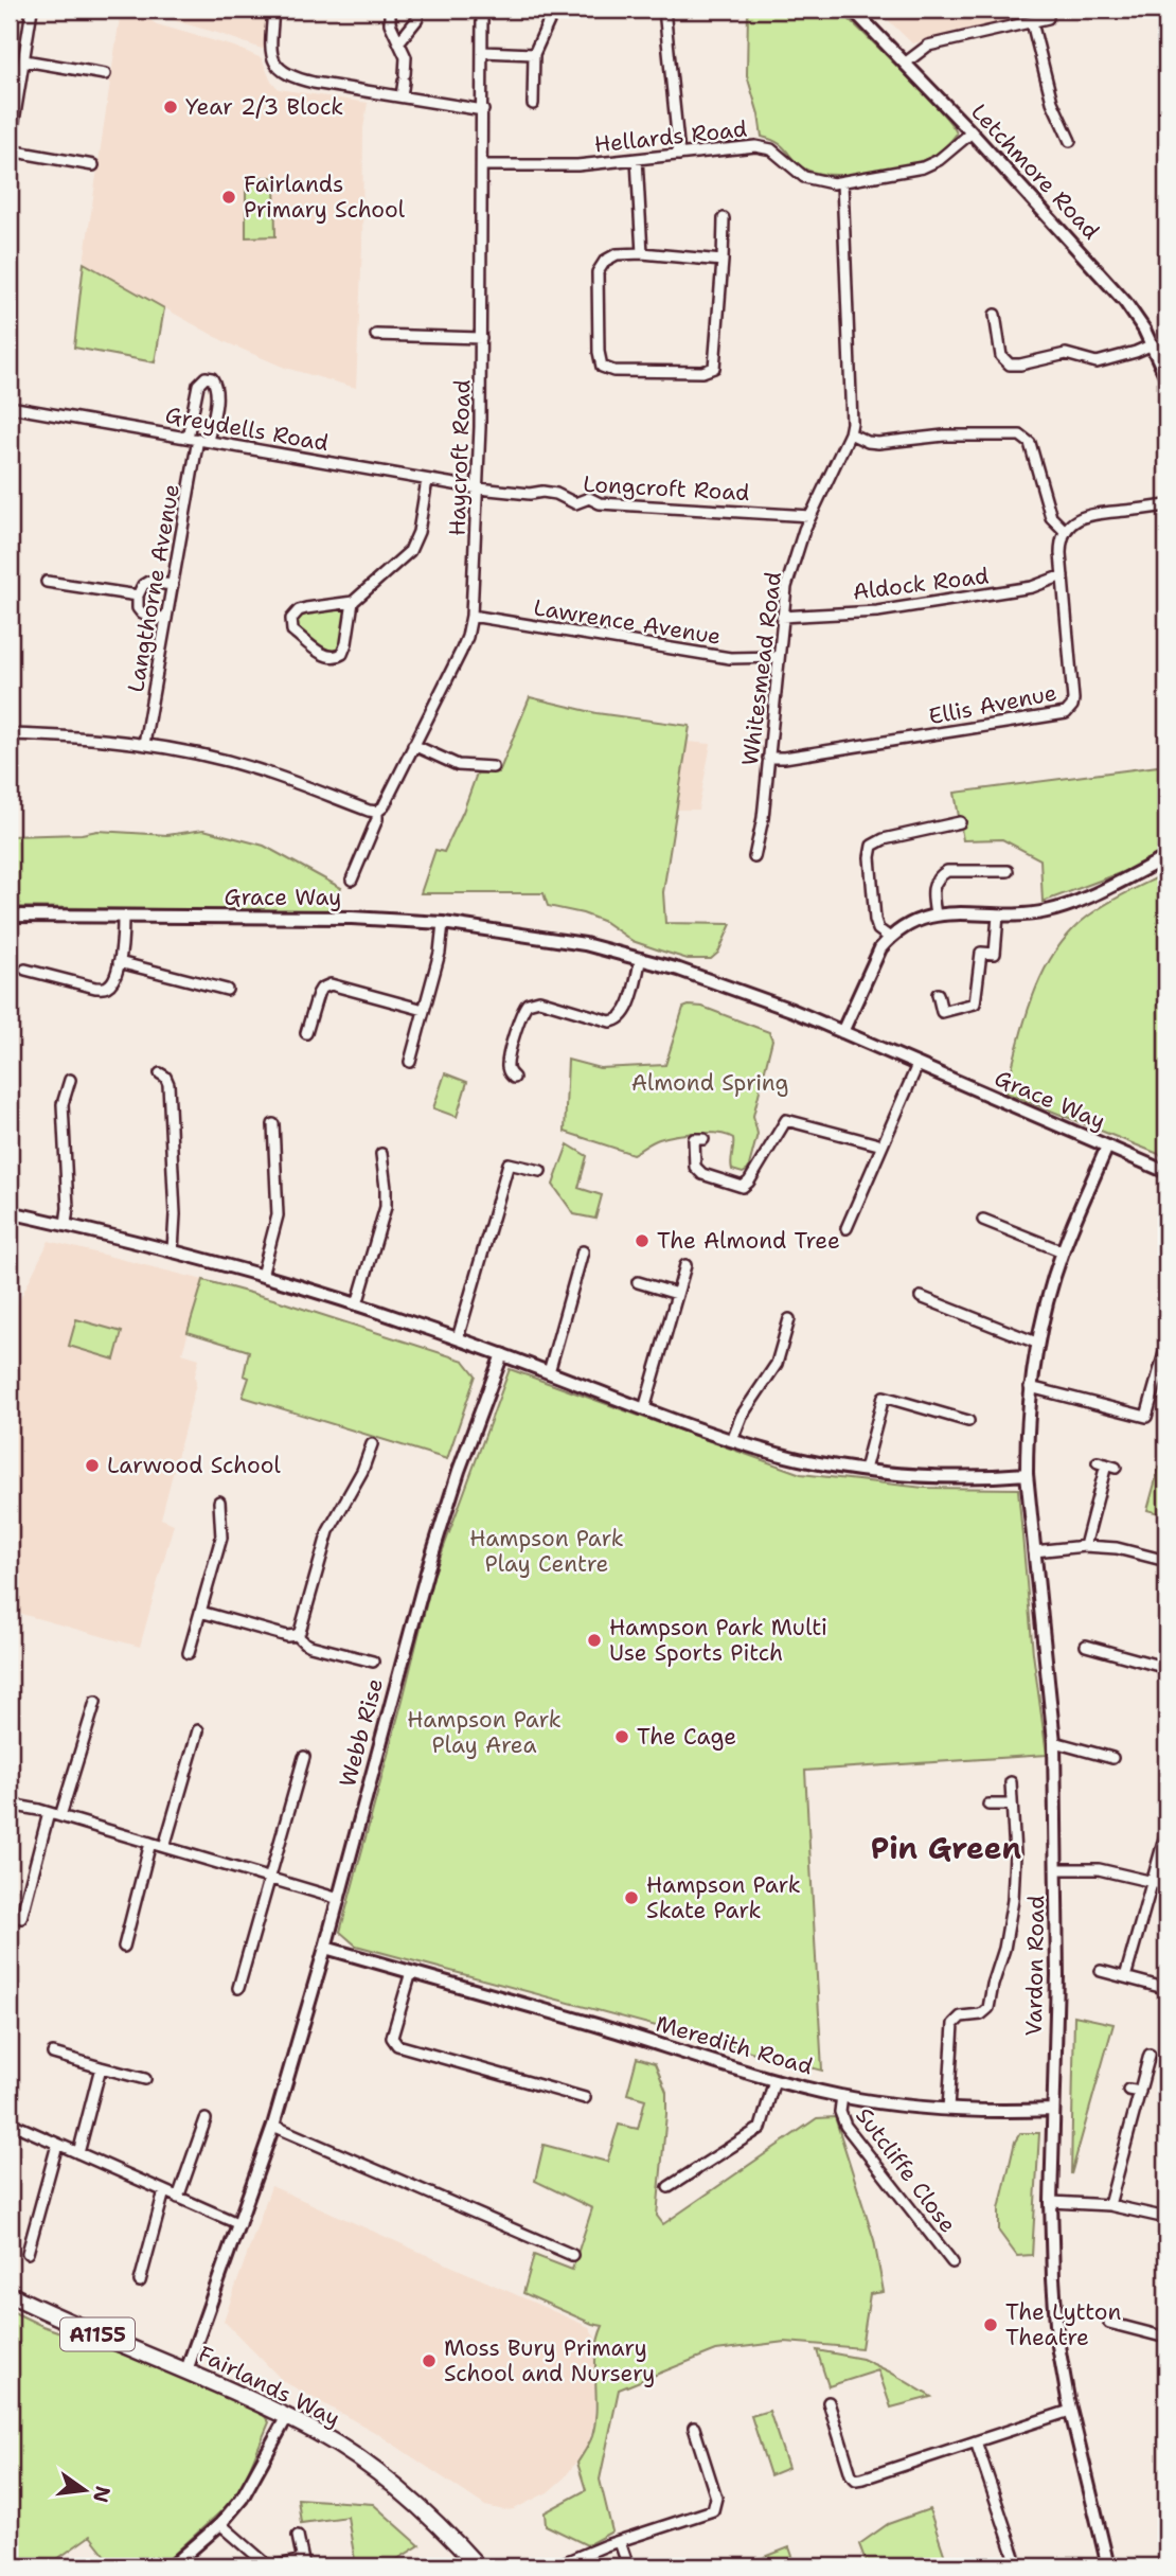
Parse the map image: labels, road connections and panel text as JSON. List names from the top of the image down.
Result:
{
  "streets": {
    "main road": ["A1155", "Fairlands Way"],
    "street": [
      "Hellards Road",
      "Letchmore Road",
      "Greydells Road",
      "Haycroft Road",
      "Longcroft Road",
      "Aldock Road",
      "Langthorne Avenue",
      "Lawrence Avenue",
      "Whitesmead Road",
      "Ellis Avenue",
      "Grace Way",
      "Webb Rise",
      "Vardon Road",
      "Meredith Road",
      "Sutcliffe Close"
    ]
  },
  "crossings": [
    ["Hellards Road", "Letchmore Road"],
    ["Hellards Road", "Haycroft Road"],
    ["Hellards Road", "Whitesmead Road"],
    ["Greydells Road", "Haycroft Road"],
    ["Greydells Road", "Longcroft Road"],
    ["Greydells Road", "Langthorne Avenue"],
    ["Haycroft Road", "Longcroft Road"],
    ["Haycroft Road", "Lawrence Avenue"],
    ["Longcroft Road", "Whitesmead Road"],
    ["Aldock Road", "Whitesmead Road"],
    ["Aldock Road", "Ellis Avenue"],
    ["Lawrence Avenue", "Whitesmead Road"],
    ["Whitesmead Road", "Ellis Avenue"],
    ["Grace Way", "Vardon Road"],
    ["Webb Rise", "Meredith Road"],
    ["Webb Rise", "Fairlands Way"],
    ["Vardon Road", "Meredith Road"],
    ["Meredith Road", "Sutcliffe Close"]
  ],
  "districts": ["Pin Green"],
  "parks": ["Almond Spring", "Hampson Park Play Centre", "Hampson Park Play Area"],
  "places": [
    "Year 2/3 Block",
    "Fairlands Primary School",
    "The Almond Tree",
    "Larwood School",
    "Hampson Park Multi Use Sports Pitch",
    "The Cage",
    "Hampson Park Skate Park",
    "The Lytton Theatre",
    "Moss Bury Primary School and Nursery"
  ],
  "north": "right"
}
